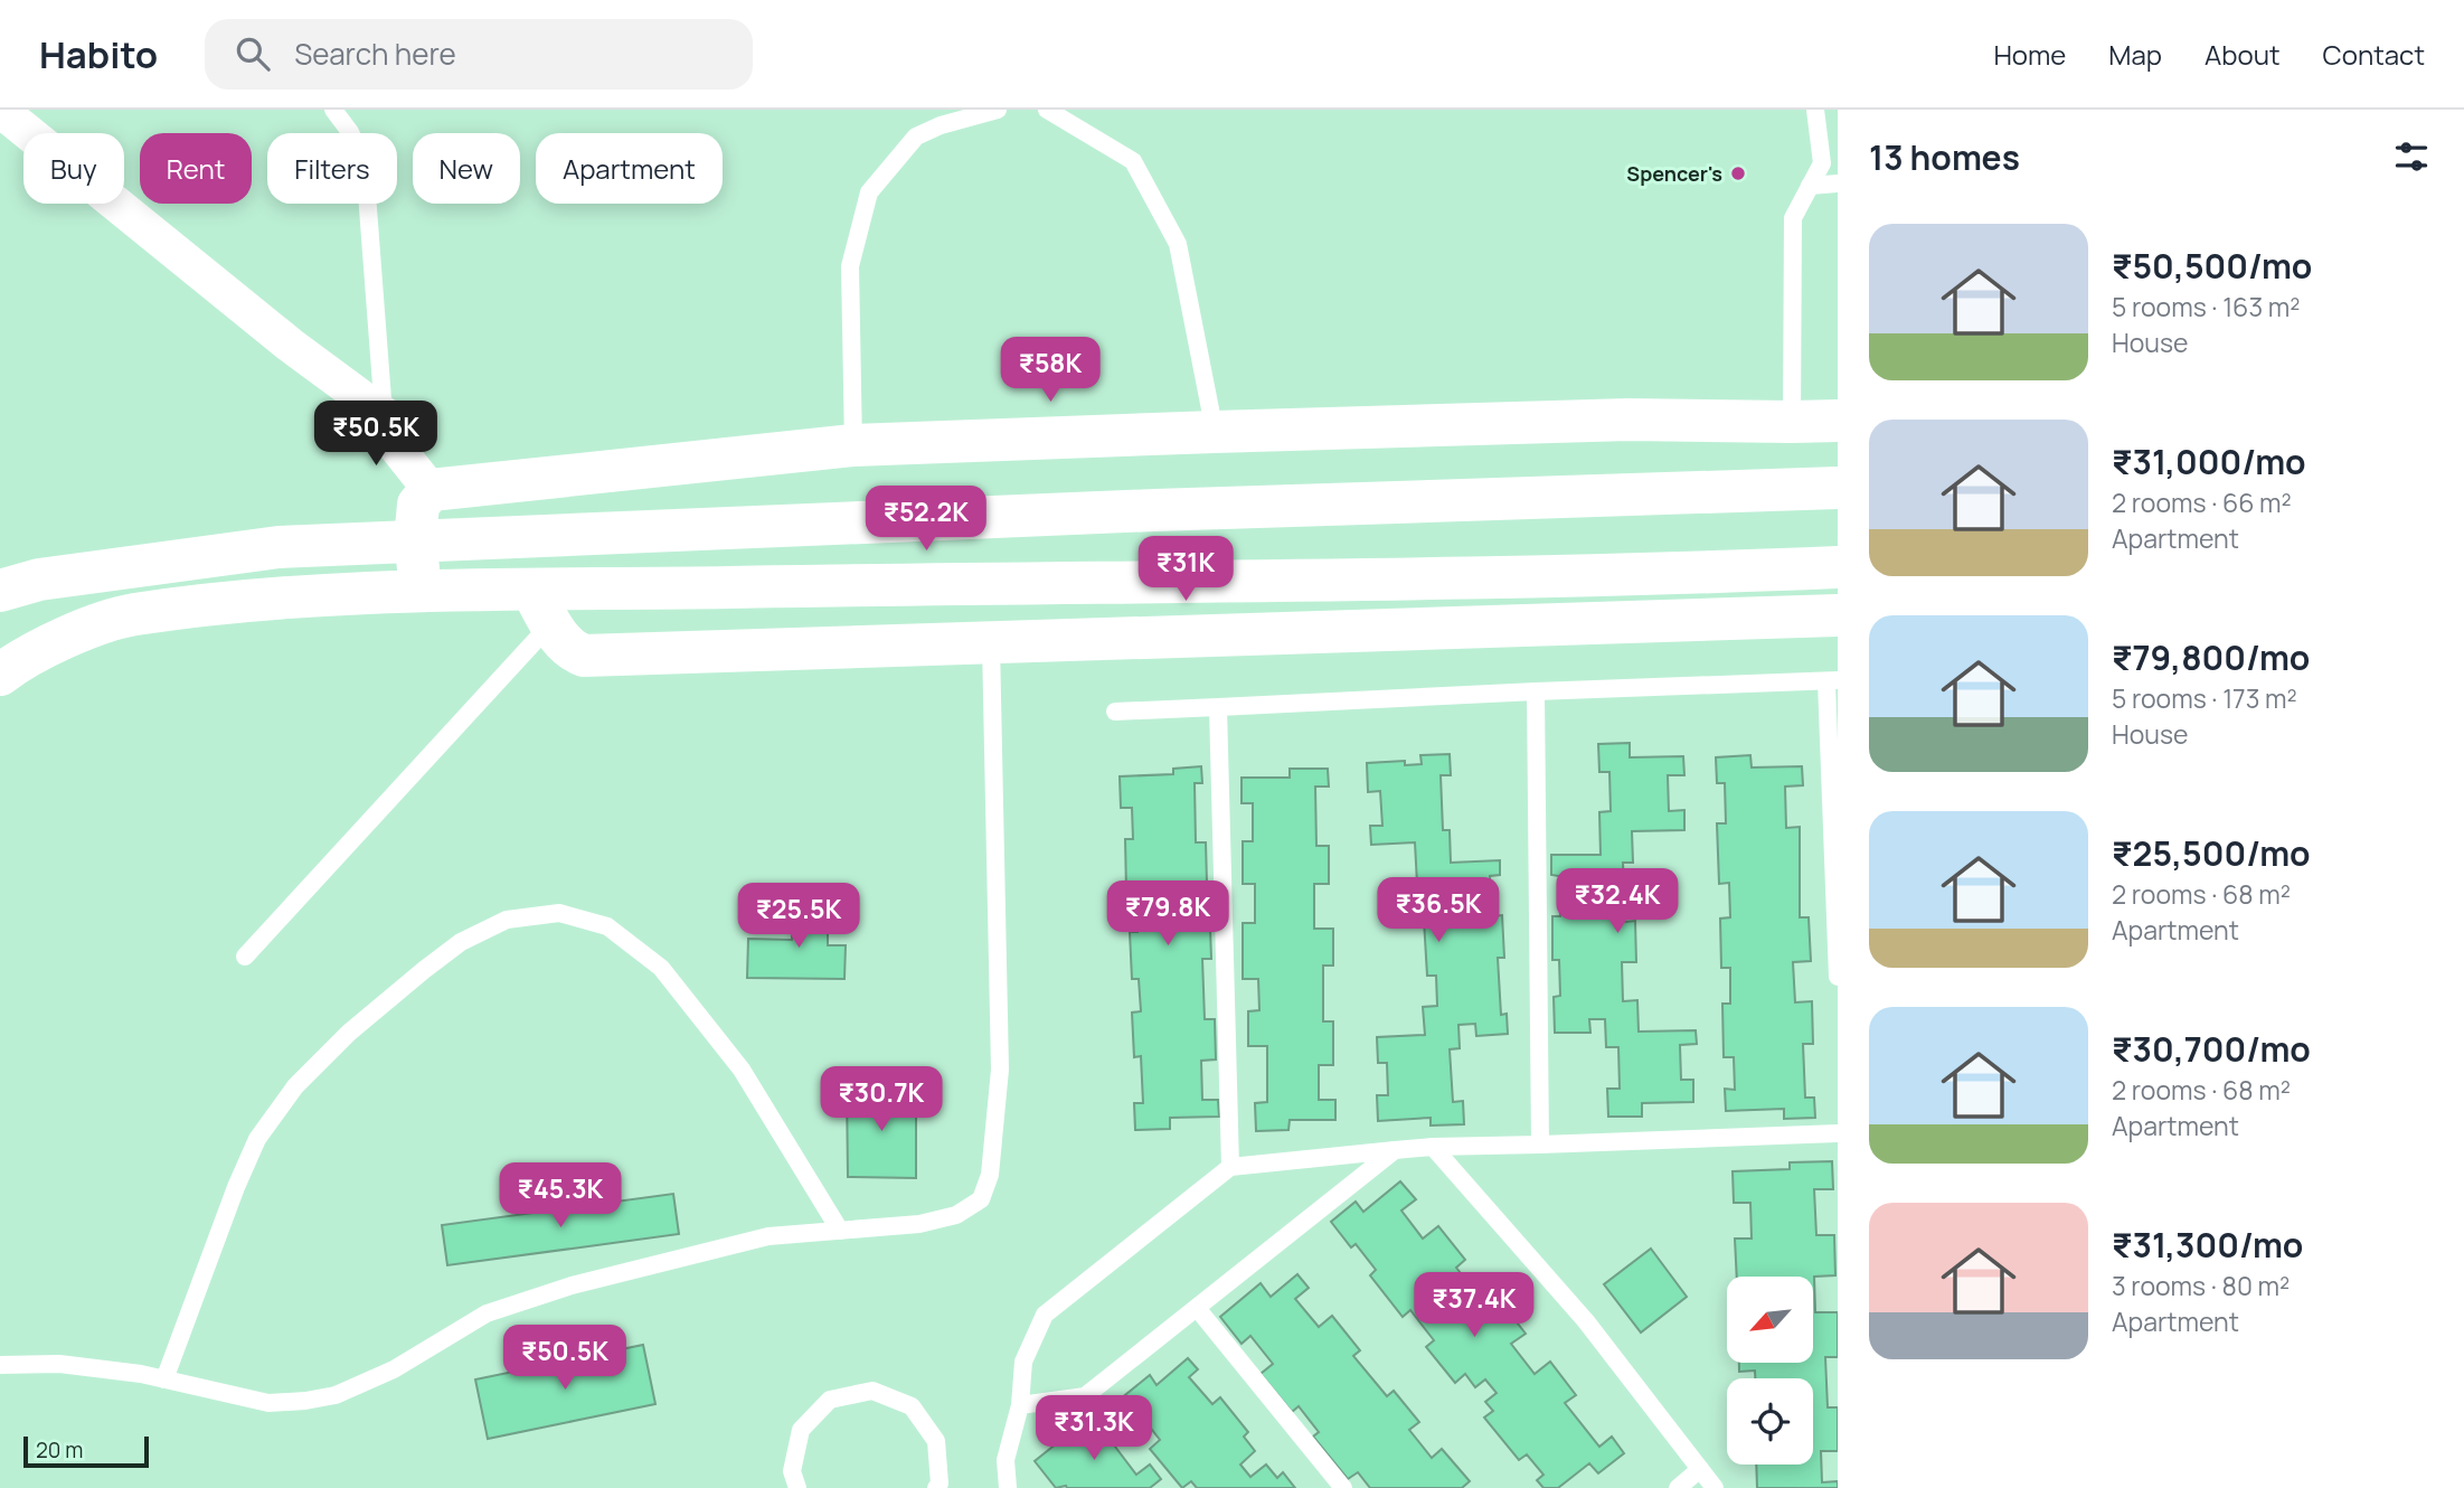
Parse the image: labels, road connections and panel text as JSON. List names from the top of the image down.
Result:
{
  "places": ["Spencer's"],
  "scale_bar": "20 m",
  "north": "bottom left",
  "page": {
    "header": "Habito",
    "search": "Search here",
    "nav": [
      "Home",
      "Map",
      "About",
      "Contact"
    ],
    "heading": "13 homes",
    "chip": [
      "Buy",
      "Rent",
      "Filters",
      "New",
      "Apartment"
    ],
    "list": [
      {
        "name": "₹50,500/mo",
        "note": "5 rooms · 163 m² · House"
      },
      {
        "name": "₹31,000/mo",
        "note": "2 rooms · 66 m² · Apartment"
      },
      {
        "name": "₹79,800/mo",
        "note": "5 rooms · 173 m² · House"
      },
      {
        "name": "₹25,500/mo",
        "note": "2 rooms · 68 m² · Apartment"
      },
      {
        "name": "₹30,700/mo",
        "note": "2 rooms · 68 m² · Apartment"
      },
      {
        "name": "₹31,300/mo",
        "note": "3 rooms · 80 m² · Apartment"
      }
    ],
    "price": [
      "₹58K",
      "₹50.5K",
      "₹52.2K",
      "₹31K",
      "₹32.4K",
      "₹36.5K",
      "₹79.8K",
      "₹25.5K",
      "₹30.7K",
      "₹45.3K",
      "₹37.4K",
      "₹50.5K",
      "₹31.3K"
    ],
    "scale": "20 m"
  }
}
